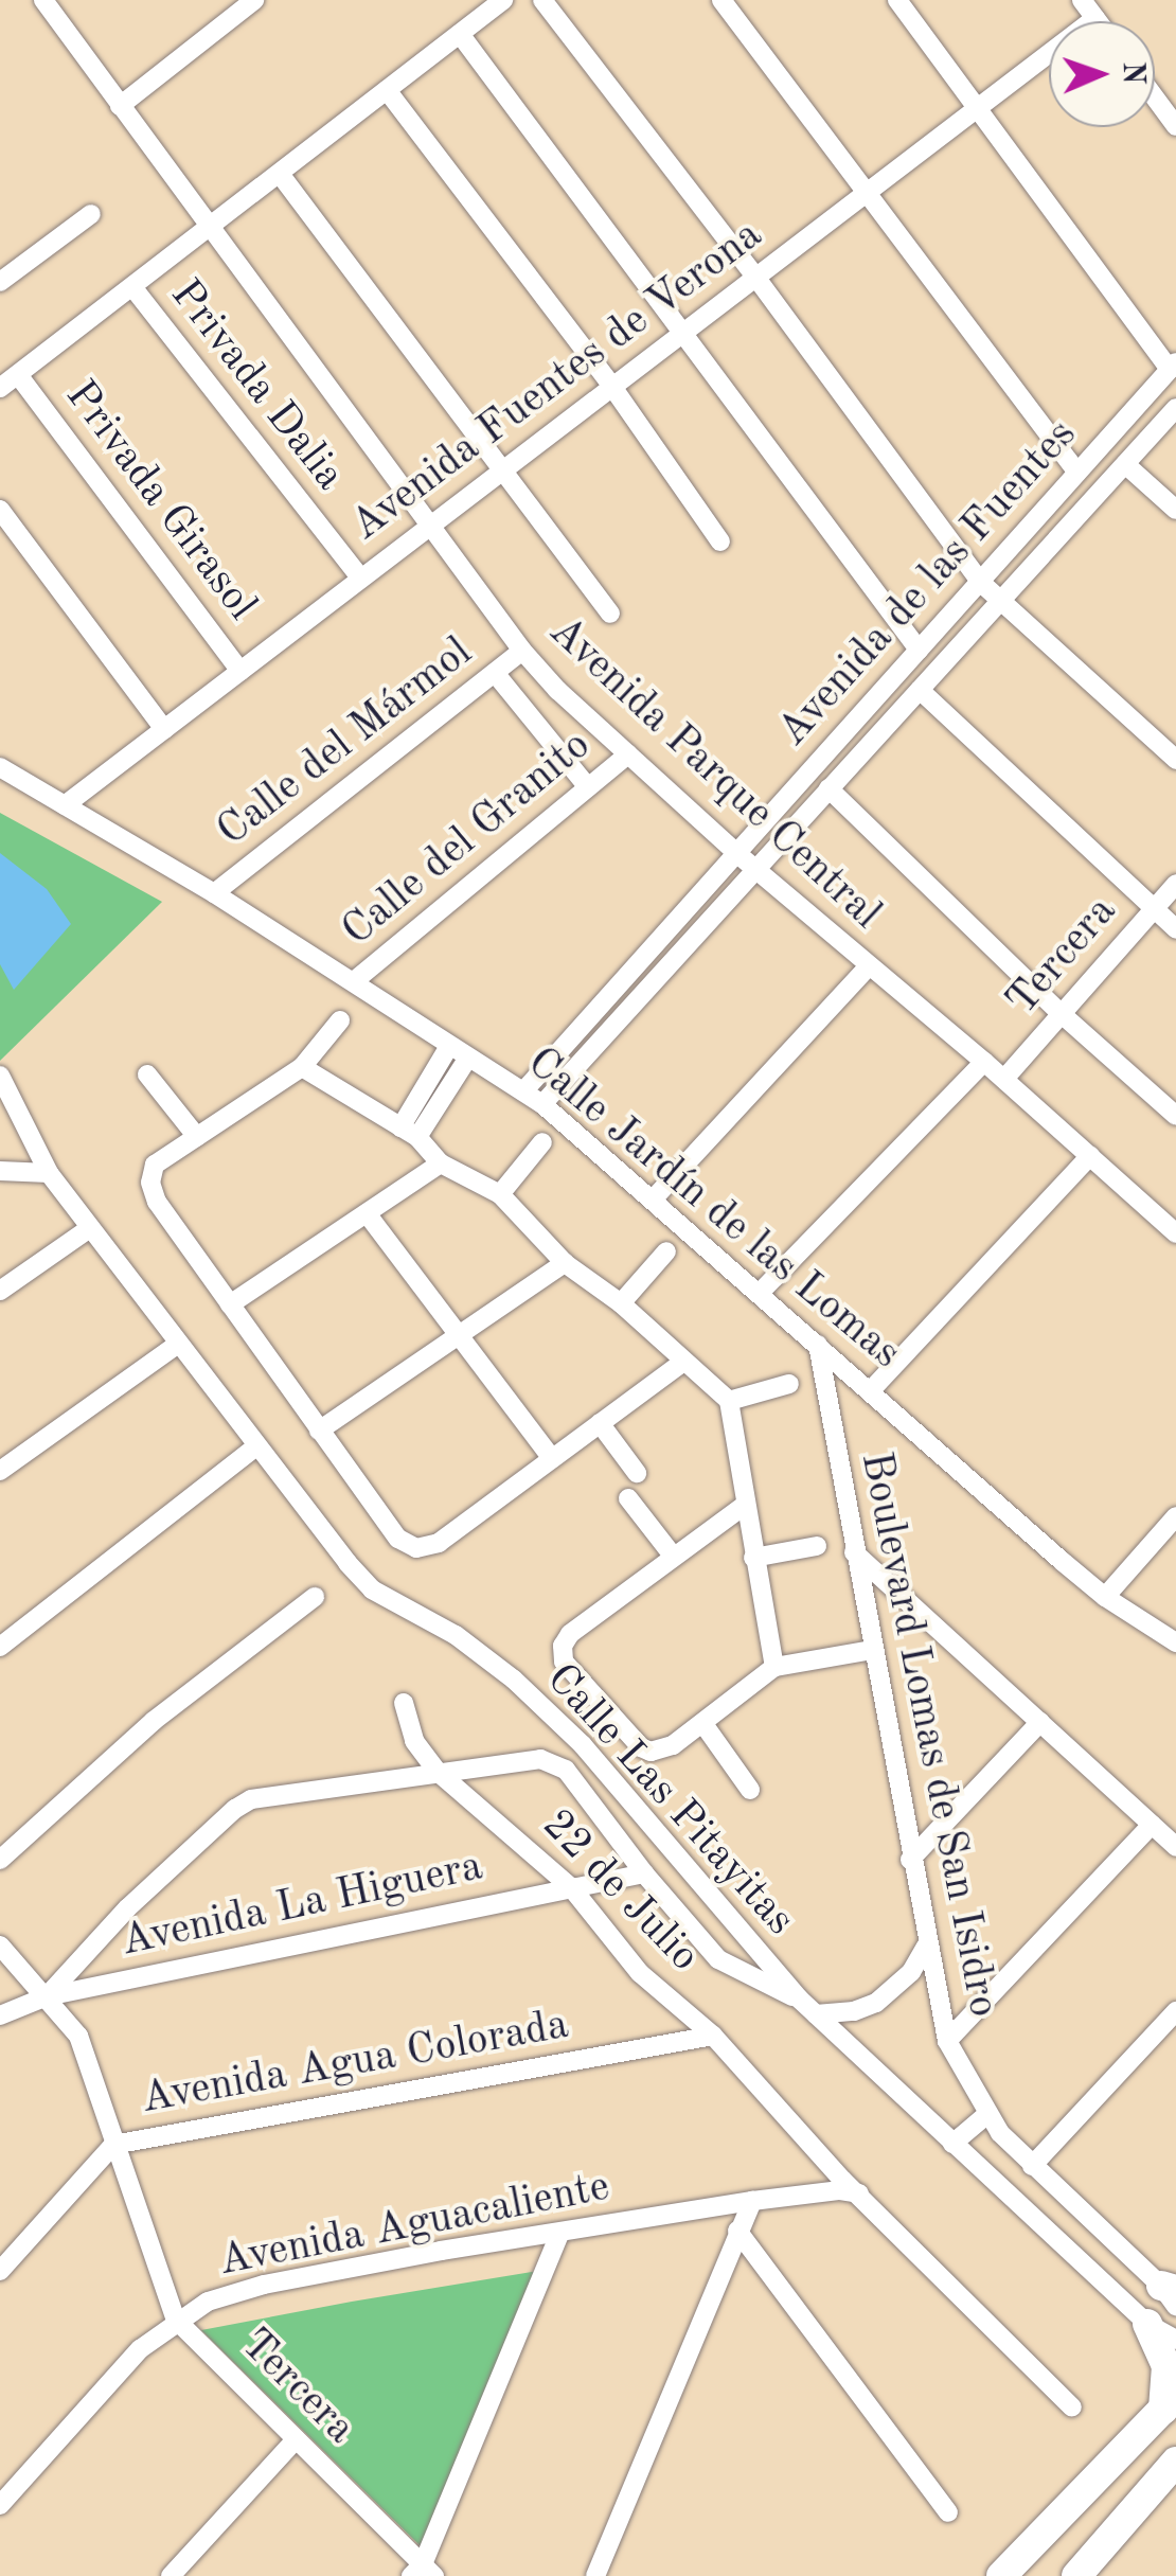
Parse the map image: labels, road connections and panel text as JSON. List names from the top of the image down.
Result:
{
  "streets": {
    "street": [
      "Avenida Fuentes de Verona",
      "Privada Dalia",
      "Privada Girasol",
      "Avenida de las Fuentes",
      "Calle del Mármol",
      "Avenida Parque Central",
      "Calle del Granito",
      "Tercera",
      "Calle Jardín de las Lomas",
      "Boulevard Lomas de San Isidro",
      "Calle Las Pitayitas",
      "22 de Julio",
      "Avenida La Higuera",
      "Avenida Agua Colorada",
      "Avenida Aguacaliente"
    ]
  },
  "crossings": [
    ["Avenida Fuentes de Verona", "Privada Dalia"],
    ["Avenida Fuentes de Verona", "Privada Girasol"],
    ["Avenida Fuentes de Verona", "Avenida Parque Central"],
    ["Avenida Fuentes de Verona", "Calle Jardín de las Lomas"],
    ["Avenida de las Fuentes", "Avenida Parque Central"],
    ["Avenida de las Fuentes", "Calle Jardín de las Lomas"],
    ["Calle del Mármol", "Avenida Parque Central"],
    ["Calle del Mármol", "Calle Jardín de las Lomas"],
    ["Avenida Parque Central", "Calle del Granito"],
    ["Avenida Parque Central", "Tercera"],
    ["Calle del Granito", "Calle Jardín de las Lomas"],
    ["Tercera", "Avenida La Higuera"],
    ["Tercera", "Avenida Agua Colorada"],
    ["Tercera", "Avenida Aguacaliente"],
    ["Calle Jardín de las Lomas", "Boulevard Lomas de San Isidro"],
    ["22 de Julio", "Avenida La Higuera"],
    ["22 de Julio", "Avenida Agua Colorada"],
    ["22 de Julio", "Avenida Aguacaliente"]
  ],
  "north": "right"
}
